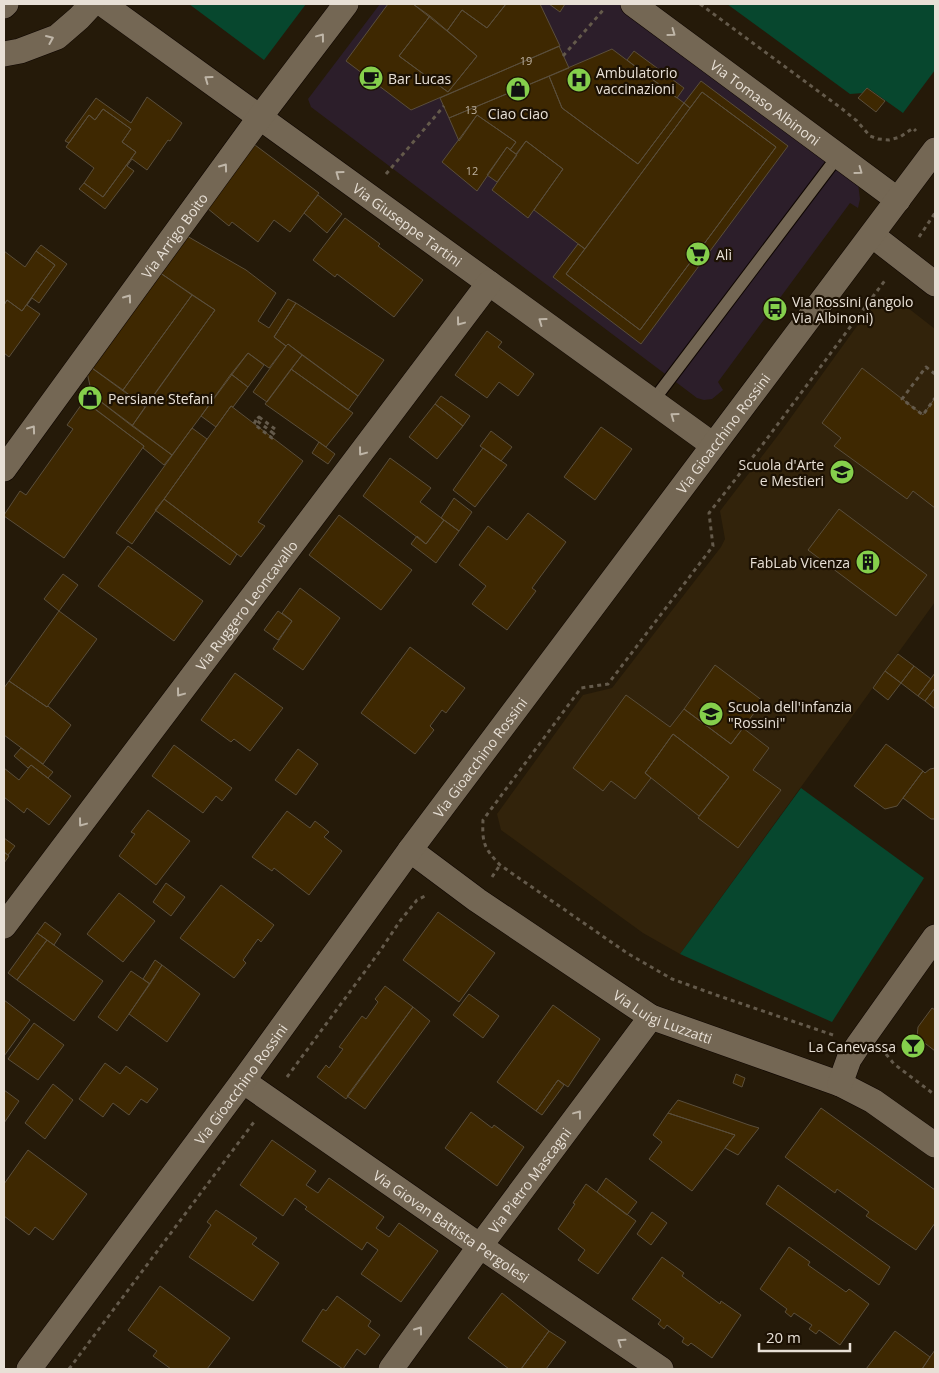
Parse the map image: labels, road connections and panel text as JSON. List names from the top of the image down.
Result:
{
  "streets": {
    "street": [
      "Via Tomaso Albinoni",
      "Via Giuseppe Tartini",
      "Via Arrigo Boito",
      "Via Gioacchino Rossini",
      "Via Ruggero Leoncavallo",
      "Via Luigi Luzzatti",
      "Via Pietro Mascagni",
      "Via Giovan Battista Pergolesi"
    ]
  },
  "crossings": [
    ["Via Tomaso Albinoni", "Via Gioacchino Rossini"],
    ["Via Giuseppe Tartini", "Via Arrigo Boito"],
    ["Via Giuseppe Tartini", "Via Gioacchino Rossini"],
    ["Via Giuseppe Tartini", "Via Ruggero Leoncavallo"],
    ["Via Gioacchino Rossini", "Via Luigi Luzzatti"],
    ["Via Gioacchino Rossini", "Via Giovan Battista Pergolesi"],
    ["Via Luigi Luzzatti", "Via Pietro Mascagni"],
    ["Via Pietro Mascagni", "Via Giovan Battista Pergolesi"]
  ],
  "one_way": [
    "Via Tomaso Albinoni",
    "Via Giuseppe Tartini",
    "Via Arrigo Boito",
    "Via Ruggero Leoncavallo",
    "Via Pietro Mascagni",
    "Via Giovan Battista Pergolesi"
  ],
  "places": {
    "cafe": ["Bar Lucas"],
    "hospital": ["Ambulatorio vaccinazioni"],
    "shop": ["Ciao Ciao", "Persiane Stefani"],
    "supermarket": ["Alì"],
    "bus stop": ["Via Rossini (angolo Via Albinoni)"],
    "school or university": ["Scuola d'Arte e Mestieri", "Scuola dell'infanzia \"Rossini\""],
    "building": ["FabLab Vicenza"],
    "bar": ["La Canevassa"]
  },
  "house_numbers": ["19", "13", "12"],
  "scale_bar": "20 m"
}
